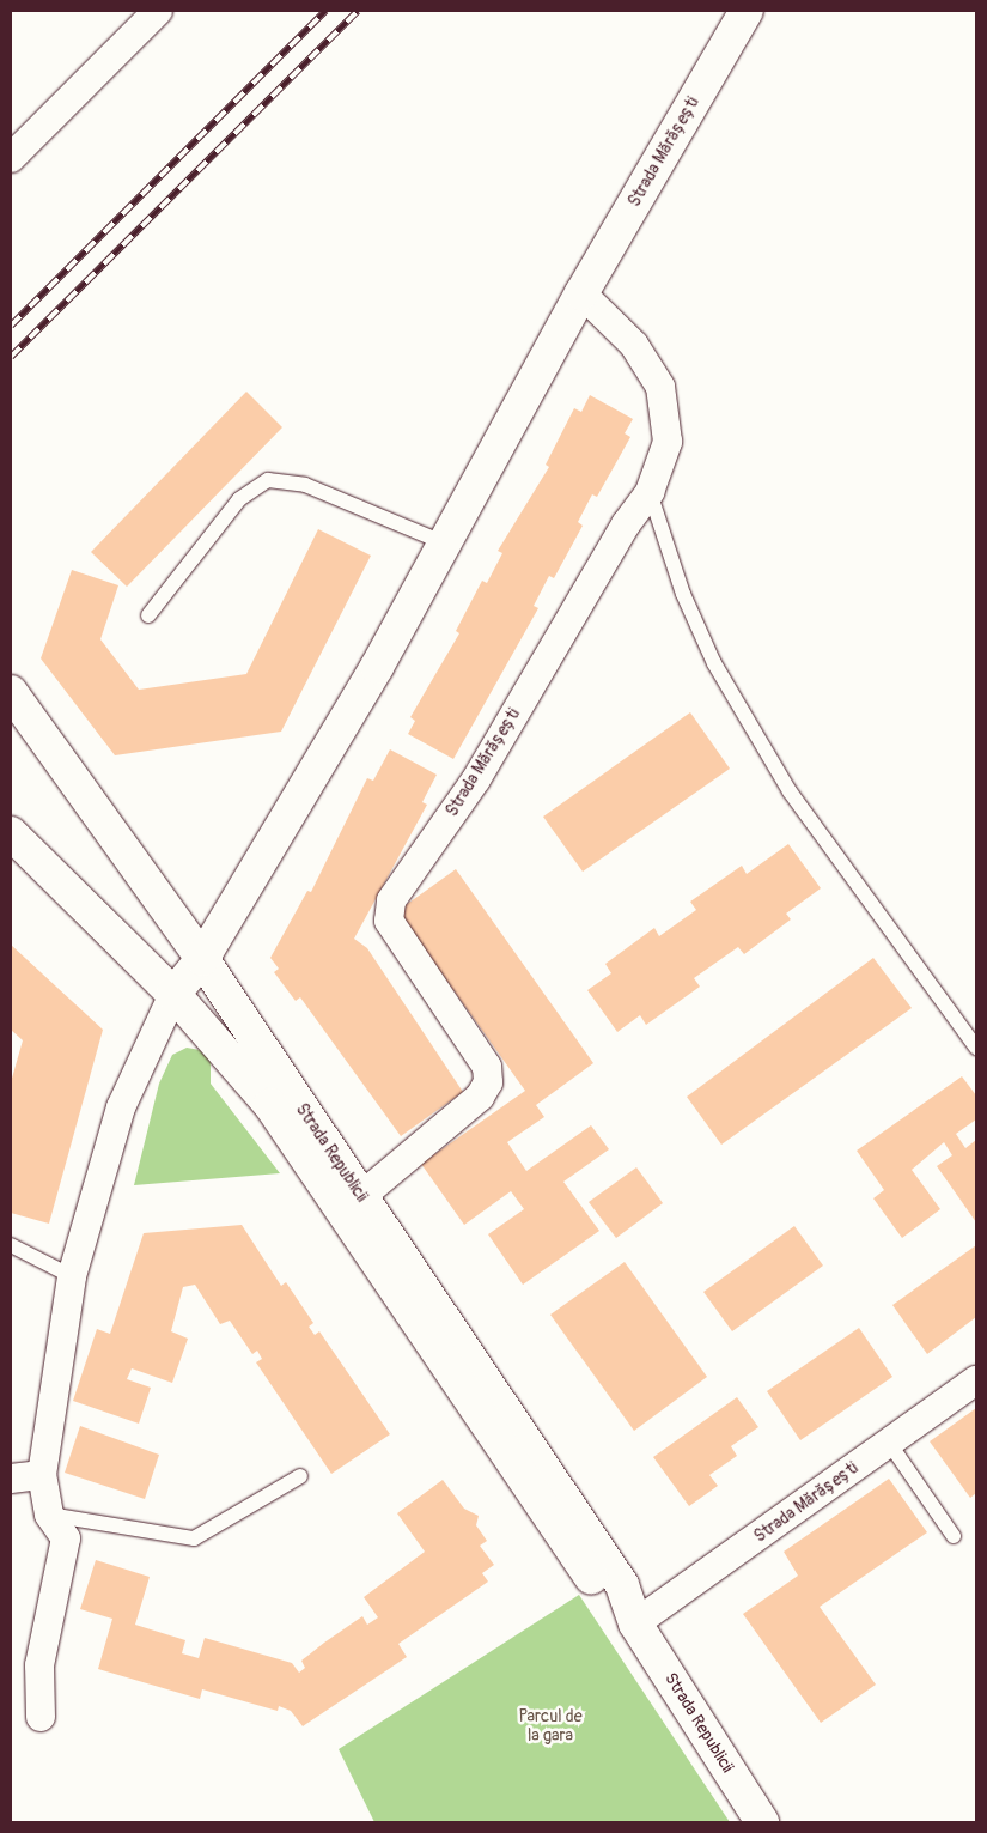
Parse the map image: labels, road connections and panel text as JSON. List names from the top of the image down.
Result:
{
  "streets": {
    "street": ["Strada Mărășești", "Strada Republicii"]
  },
  "crossings": [
    ["Strada Mărășești", "Strada Republicii"]
  ],
  "parks": ["Parcul de la gara"]
}
